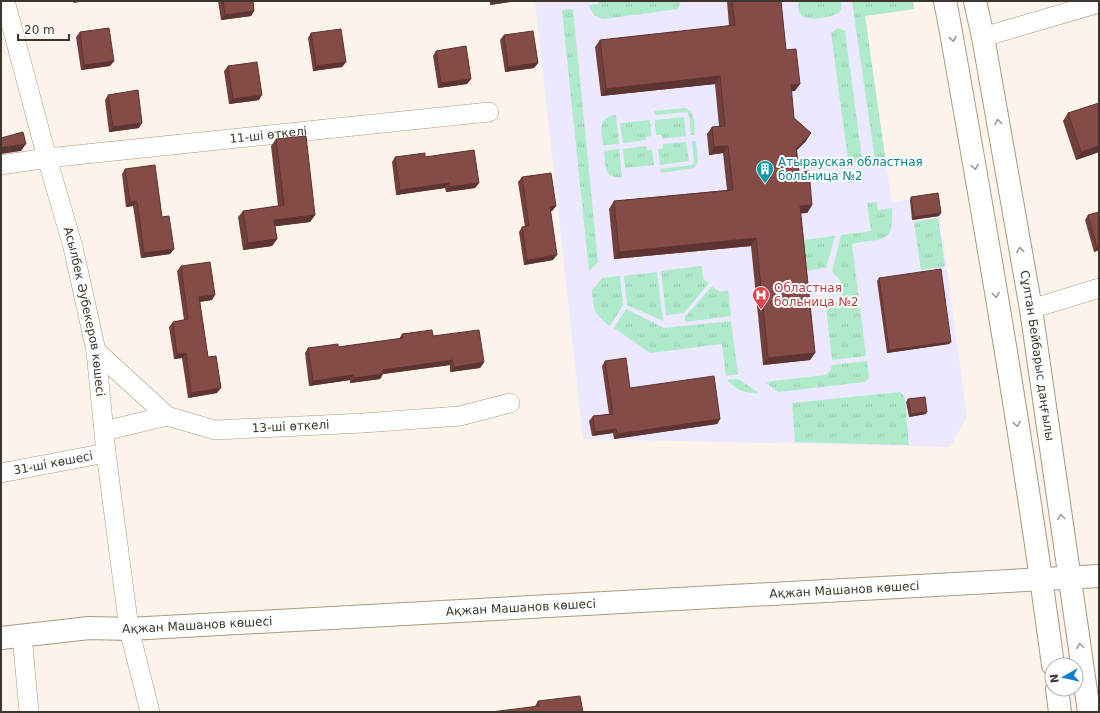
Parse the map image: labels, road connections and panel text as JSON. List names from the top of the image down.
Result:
{
  "streets": {
    "main road": ["Сұлтан Бейбарыс даңғылы", "Ақжан Машанов көшесі"],
    "street": [
      "11-ші өткелі",
      "Асылбек Әубекеров көшесі",
      "13-ші өткелі",
      "31-ші көшесі"
    ]
  },
  "crossings": [
    ["11-ші өткелі", "Асылбек Әубекеров көшесі"],
    ["Асылбек Әубекеров көшесі", "13-ші өткелі"],
    ["Асылбек Әубекеров көшесі", "31-ші көшесі"],
    ["Асылбек Әубекеров көшесі", "Ақжан Машанов көшесі"],
    ["Сұлтан Бейбарыс даңғылы", "Ақжан Машанов көшесі"]
  ],
  "places": {
    "building": ["Атырауская областная больница №2"],
    "hospital": ["Областная больница №2"]
  },
  "scale_bar": "20 m",
  "north": "left"
}
